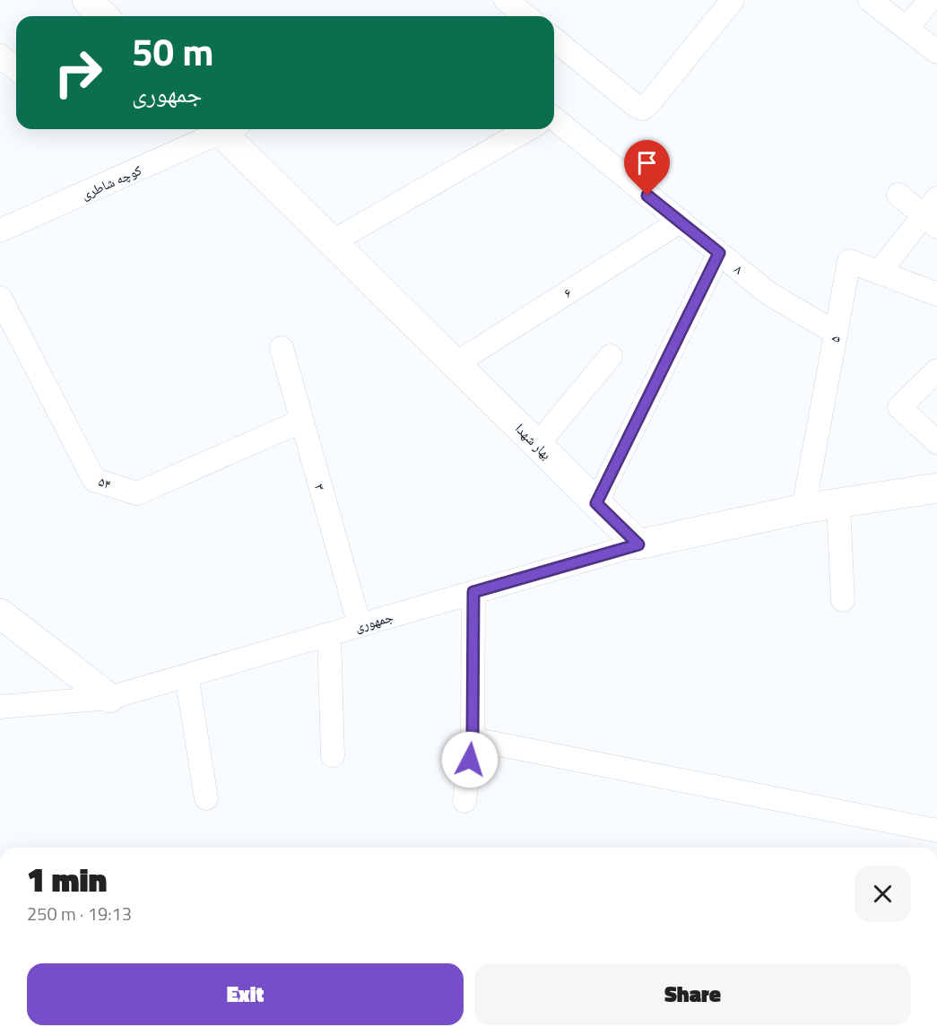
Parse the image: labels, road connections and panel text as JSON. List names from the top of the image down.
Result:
{
  "streets": {
    "street": [
      "کوچه شاطری",
      "۸",
      "۶",
      "۵",
      "بهار شهدا",
      "۵۴",
      "۳",
      "جمهوری"
    ]
  },
  "crossings": [
    ["۸", "۶"],
    ["۸", "۵"],
    ["۶", "بهار شهدا"],
    ["بهار شهدا", "جمهوری"],
    ["۵۴", "۳"],
    ["۳", "جمهوری"]
  ],
  "page": {
    "turn": ["50 m", "جمهوری"],
    "heading": ["1 min", "250 m · 19:13"],
    "buttons": ["Exit", "Share"]
  }
}
